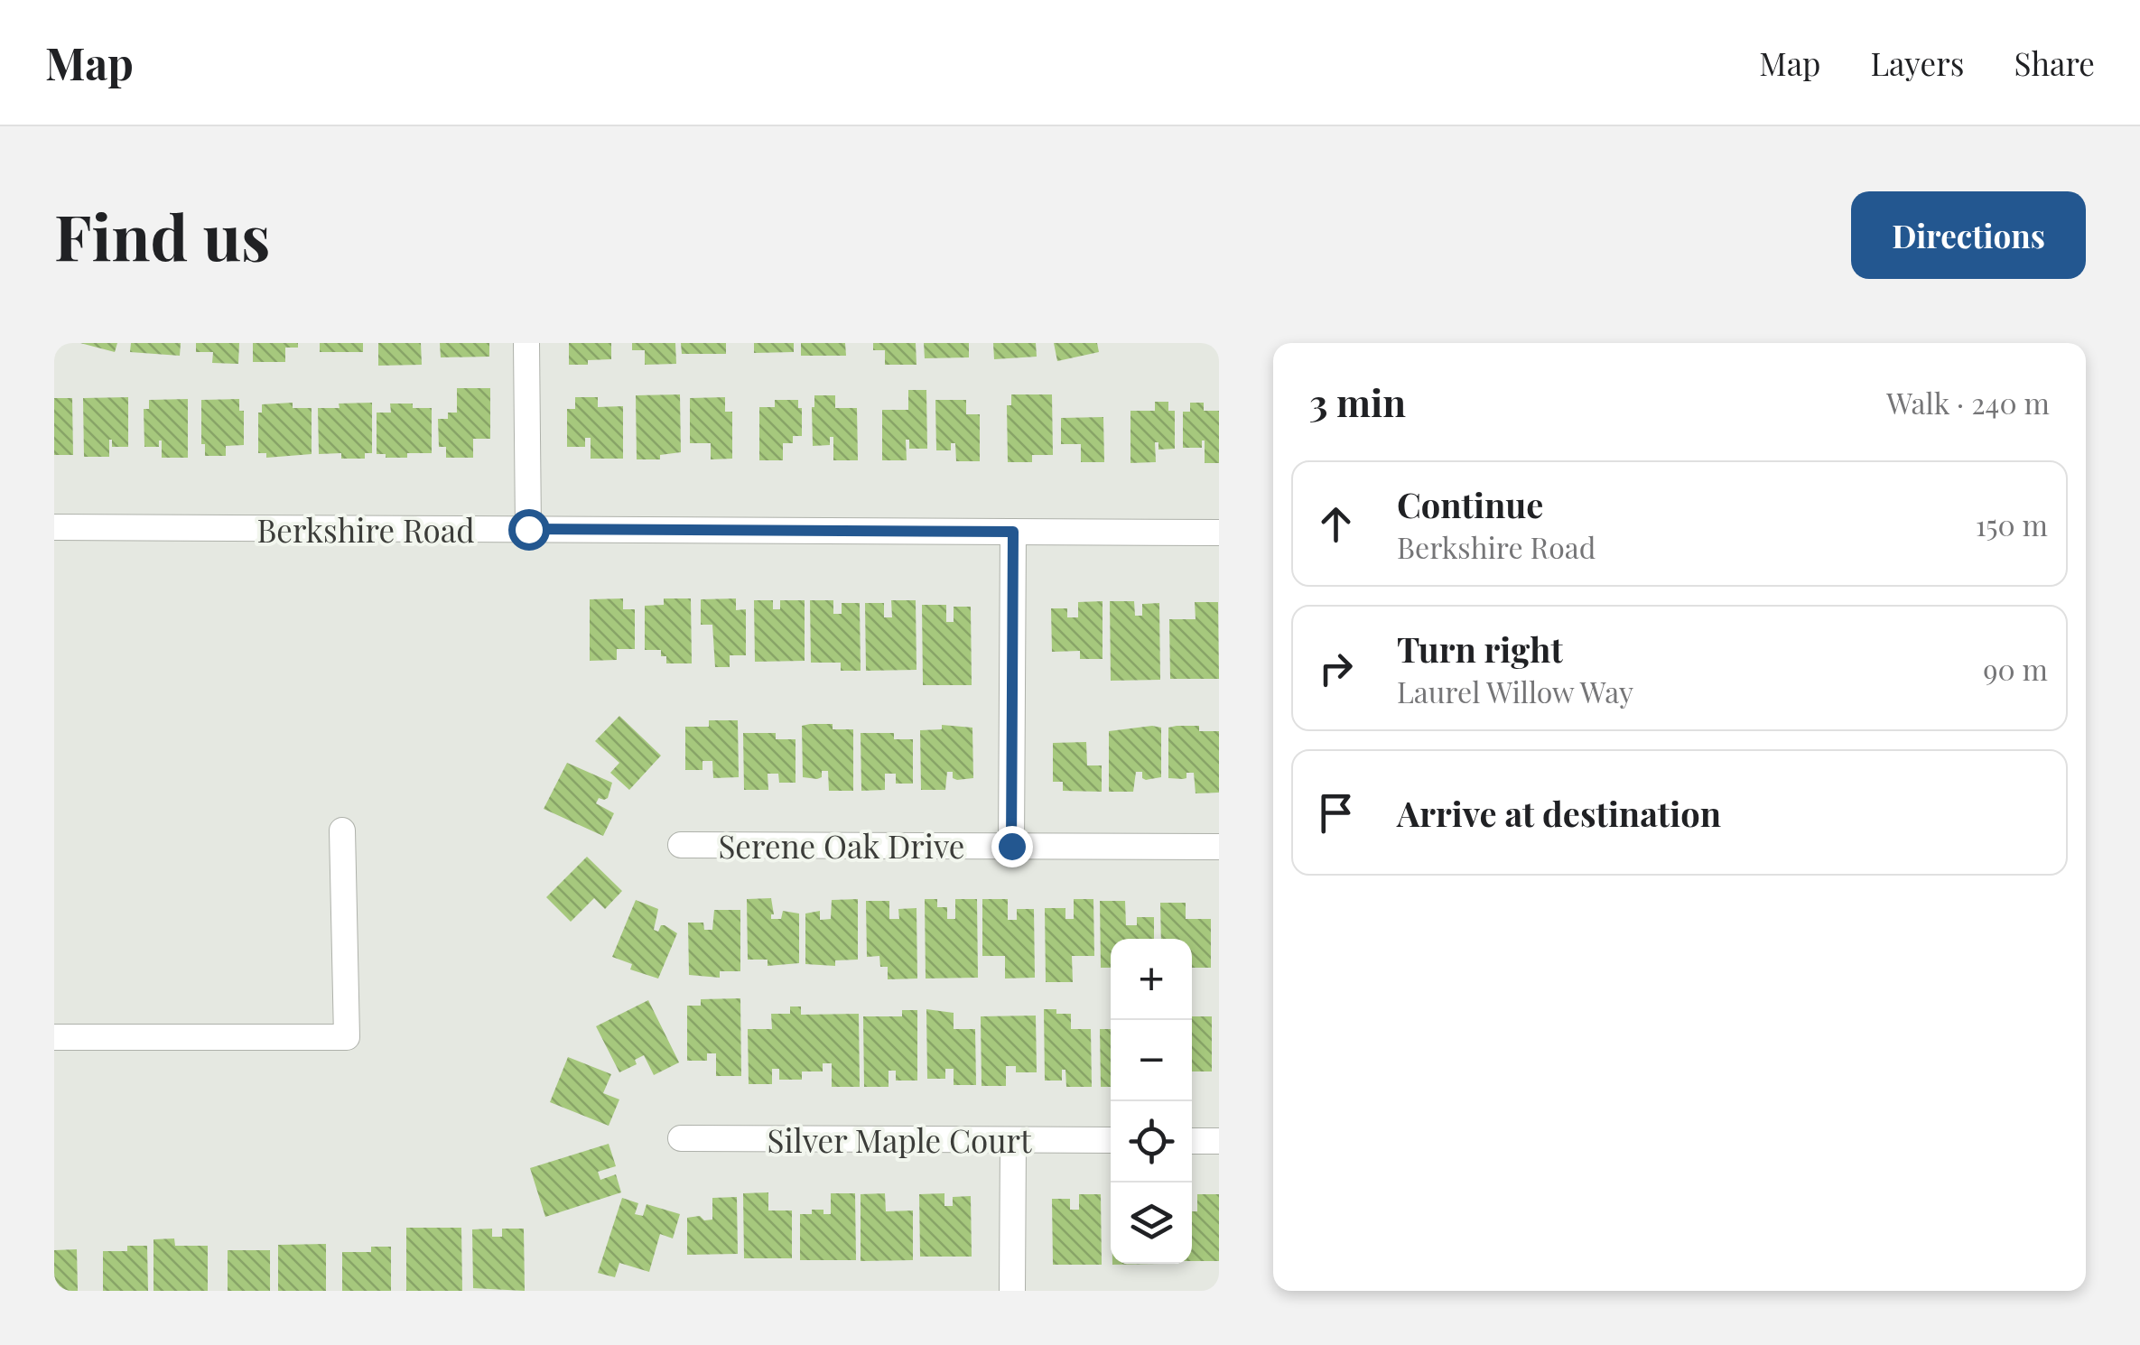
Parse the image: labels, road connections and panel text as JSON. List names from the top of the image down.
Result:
{
  "streets": {
    "street": ["Berkshire Road", "Serene Oak Drive", "Silver Maple Court"]
  },
  "page": {
    "header": "Map",
    "nav": ["Map", "Layers", "Share"],
    "buttons": "Directions",
    "title": "Find us",
    "heading": ["3 min", "Walk · 240 m"],
    "list": [
      ["Continue", "Berkshire Road", "150 m"],
      ["Turn right", "Laurel Willow Way", "90 m"],
      "Arrive at destination"
    ],
    "map_buttons": ["+", "−"]
  }
}
